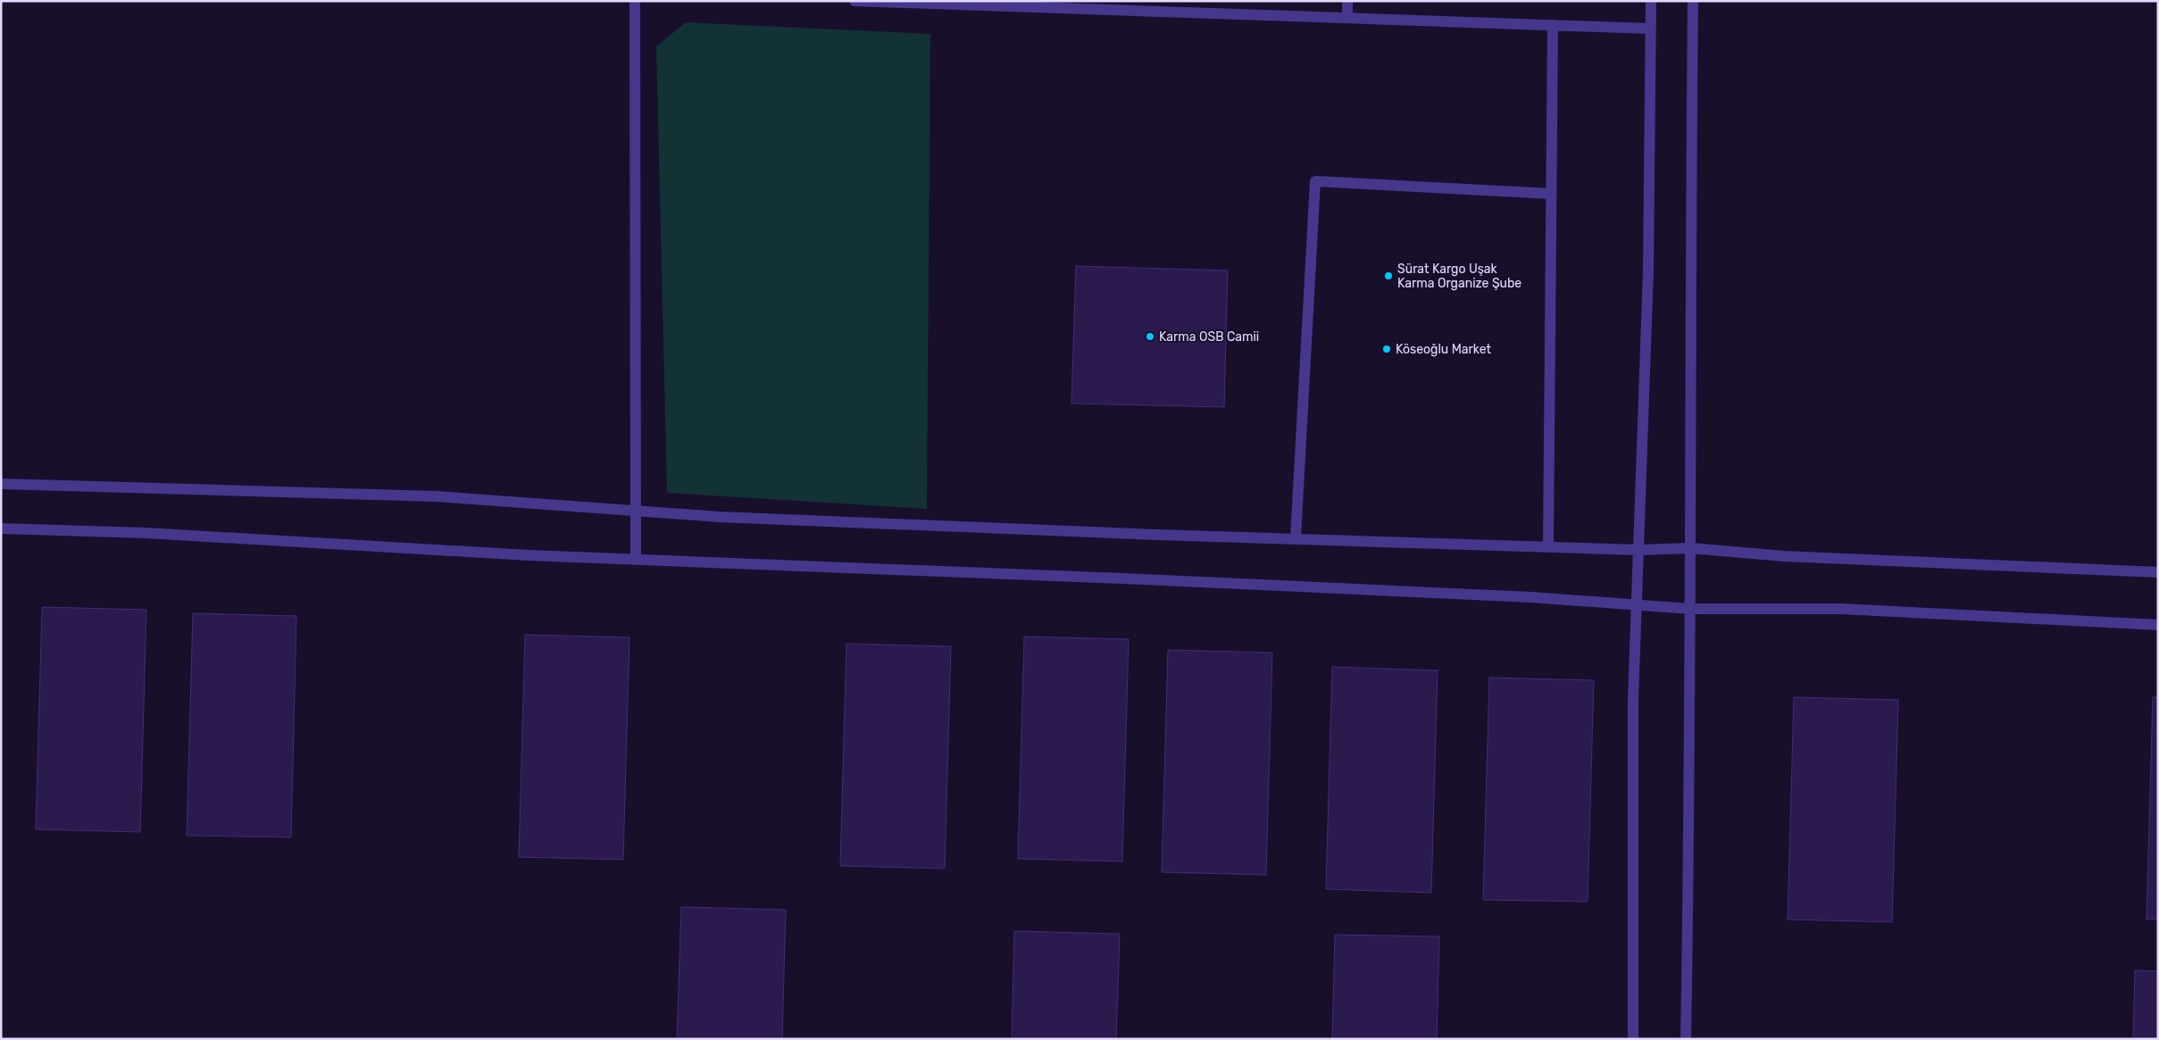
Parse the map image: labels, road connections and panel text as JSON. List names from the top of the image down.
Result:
{
  "places": ["Sürat Kargo Uşak Karma Organize Şube", "Karma OSB Camii", "Köseoğlu Market"]
}
